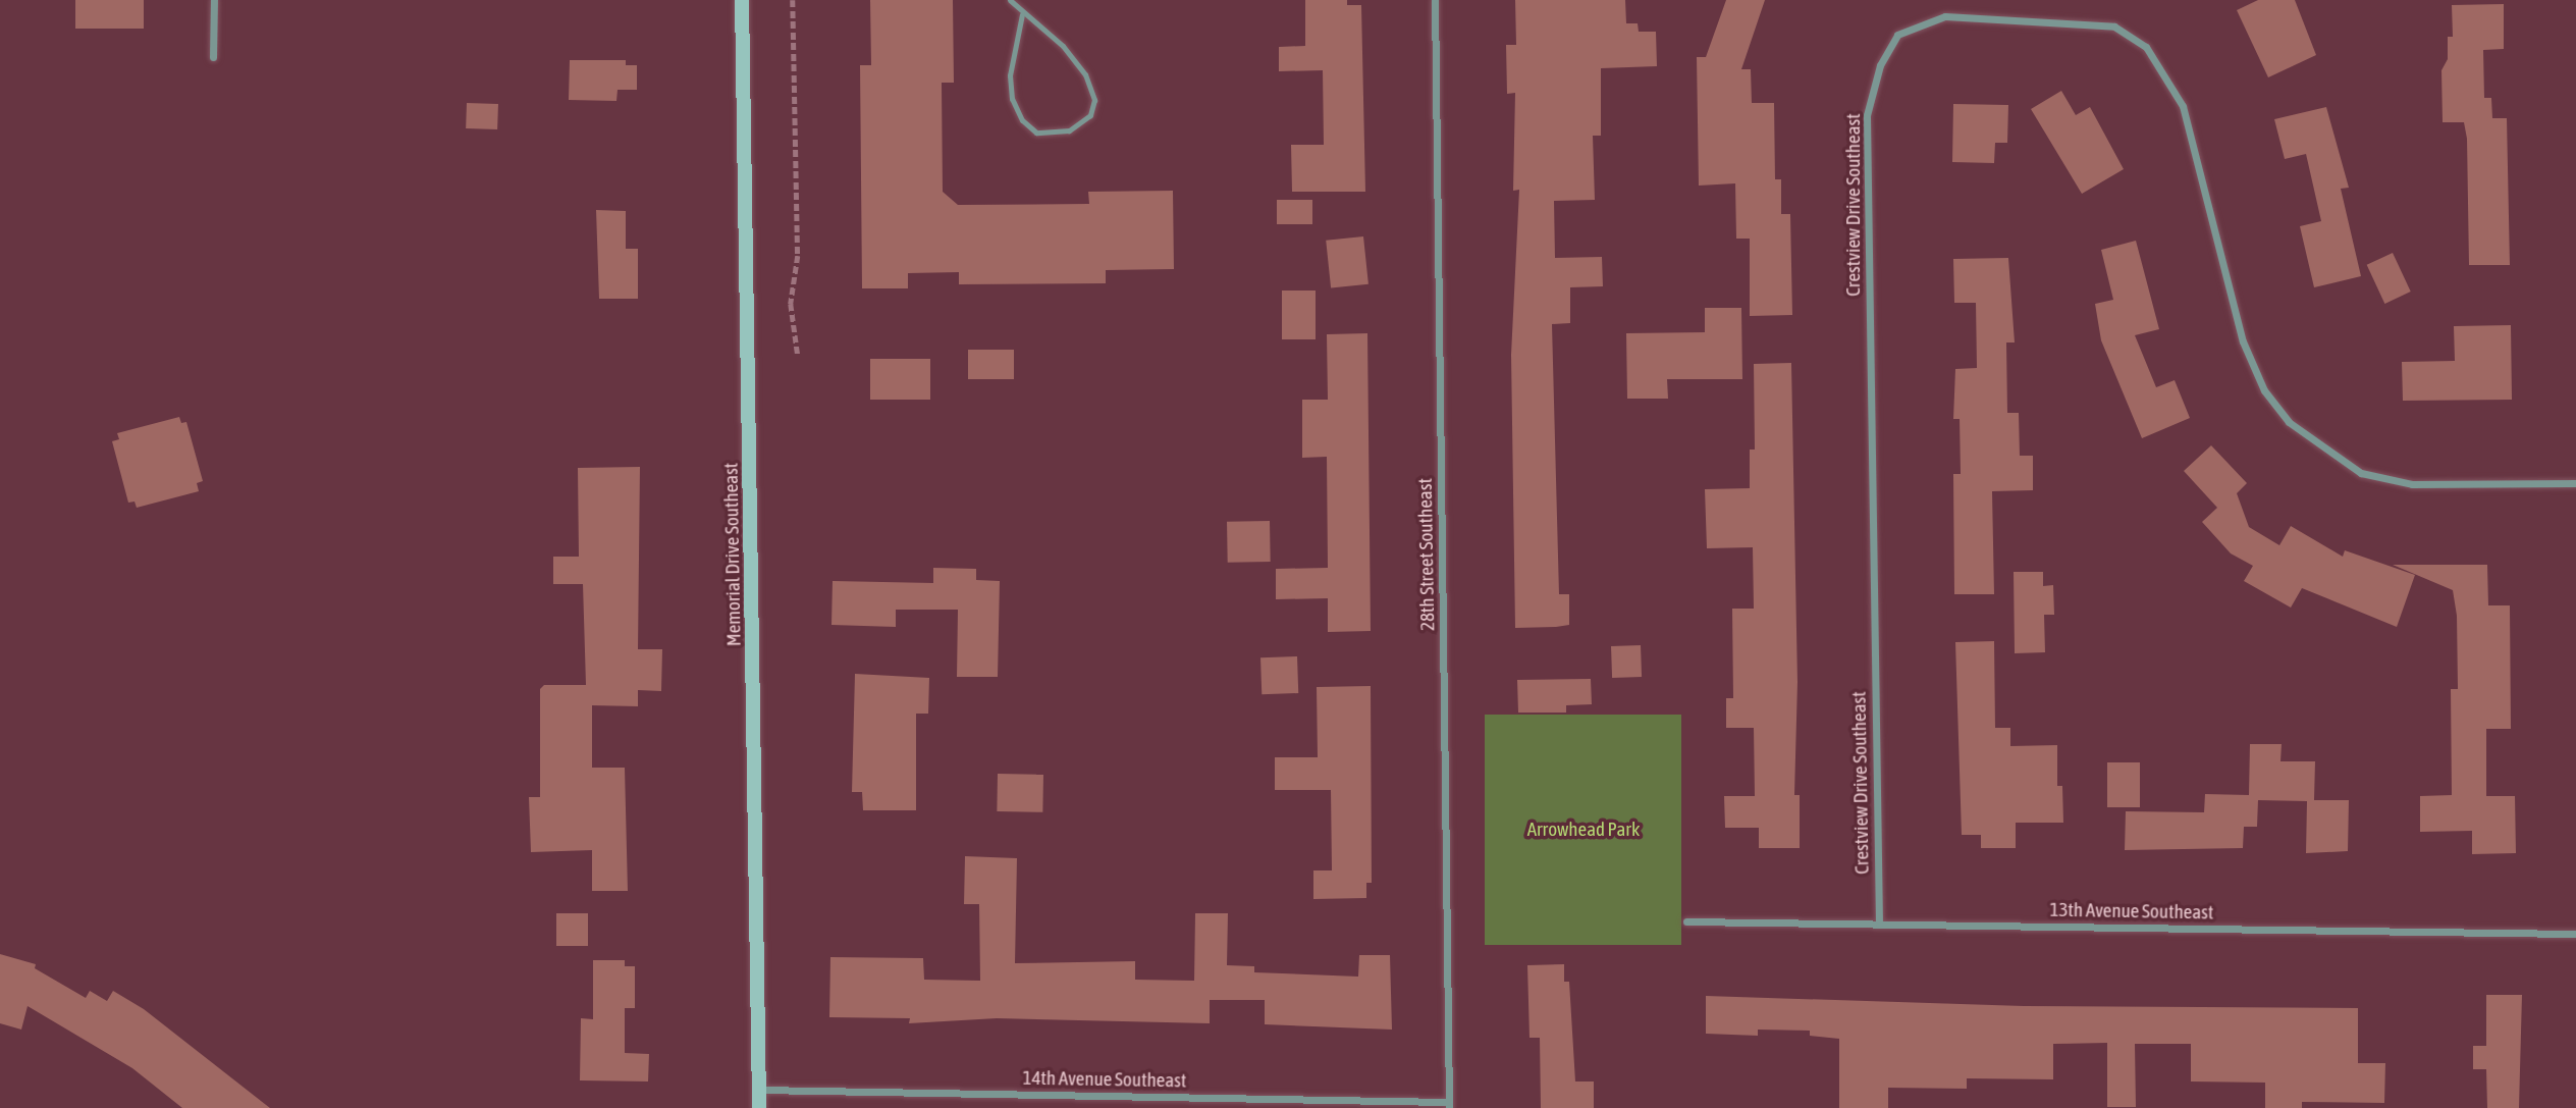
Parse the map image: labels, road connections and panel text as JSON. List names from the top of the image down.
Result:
{
  "streets": {
    "street": [
      "Crestview Drive Southeast",
      "Memorial Drive Southeast",
      "28th Street Southeast",
      "13th Avenue Southeast",
      "14th Avenue Southeast"
    ]
  },
  "crossings": [
    ["Crestview Drive Southeast", "13th Avenue Southeast"],
    ["Memorial Drive Southeast", "14th Avenue Southeast"],
    ["28th Street Southeast", "14th Avenue Southeast"]
  ],
  "parks": ["Arrowhead Park"]
}
